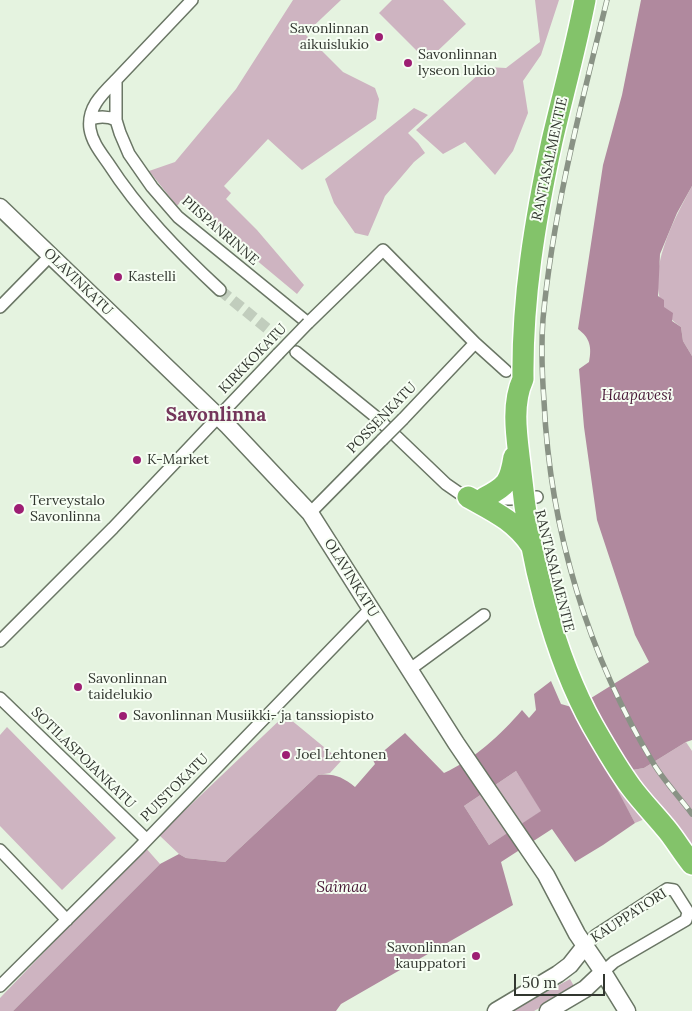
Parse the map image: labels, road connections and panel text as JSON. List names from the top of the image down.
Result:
{
  "streets": {
    "highway": ["RANTASALMENTIE"],
    "main road": ["OLAVINKATU", "KAUPPATORI"],
    "street": [
      "PIISPANRINNE",
      "KIRKKOKATU",
      "POSSENKATU",
      "SOTILASPOJANKATU",
      "PUISTOKATU"
    ]
  },
  "crossings": [
    ["PIISPANRINNE", "KIRKKOKATU"],
    ["OLAVINKATU", "KIRKKOKATU"],
    ["OLAVINKATU", "POSSENKATU"],
    ["OLAVINKATU", "PUISTOKATU"],
    ["OLAVINKATU", "KAUPPATORI"],
    ["KIRKKOKATU", "POSSENKATU"],
    ["SOTILASPOJANKATU", "PUISTOKATU"]
  ],
  "districts": ["Savonlinna"],
  "water": ["Haapavesi", "Saimaa"],
  "places": [
    "Savonlinnan aikuislukio",
    "Savonlinnan lyseon lukio",
    "Kastelli",
    "K-Market",
    "Terveystalo Savonlinna",
    "Savonlinnan taidelukio",
    "Savonlinnan Musiikki- ja tanssiopisto",
    "Joel Lehtonen",
    "Savonlinnan kauppatori"
  ],
  "scale_bar": "50 m"
}
